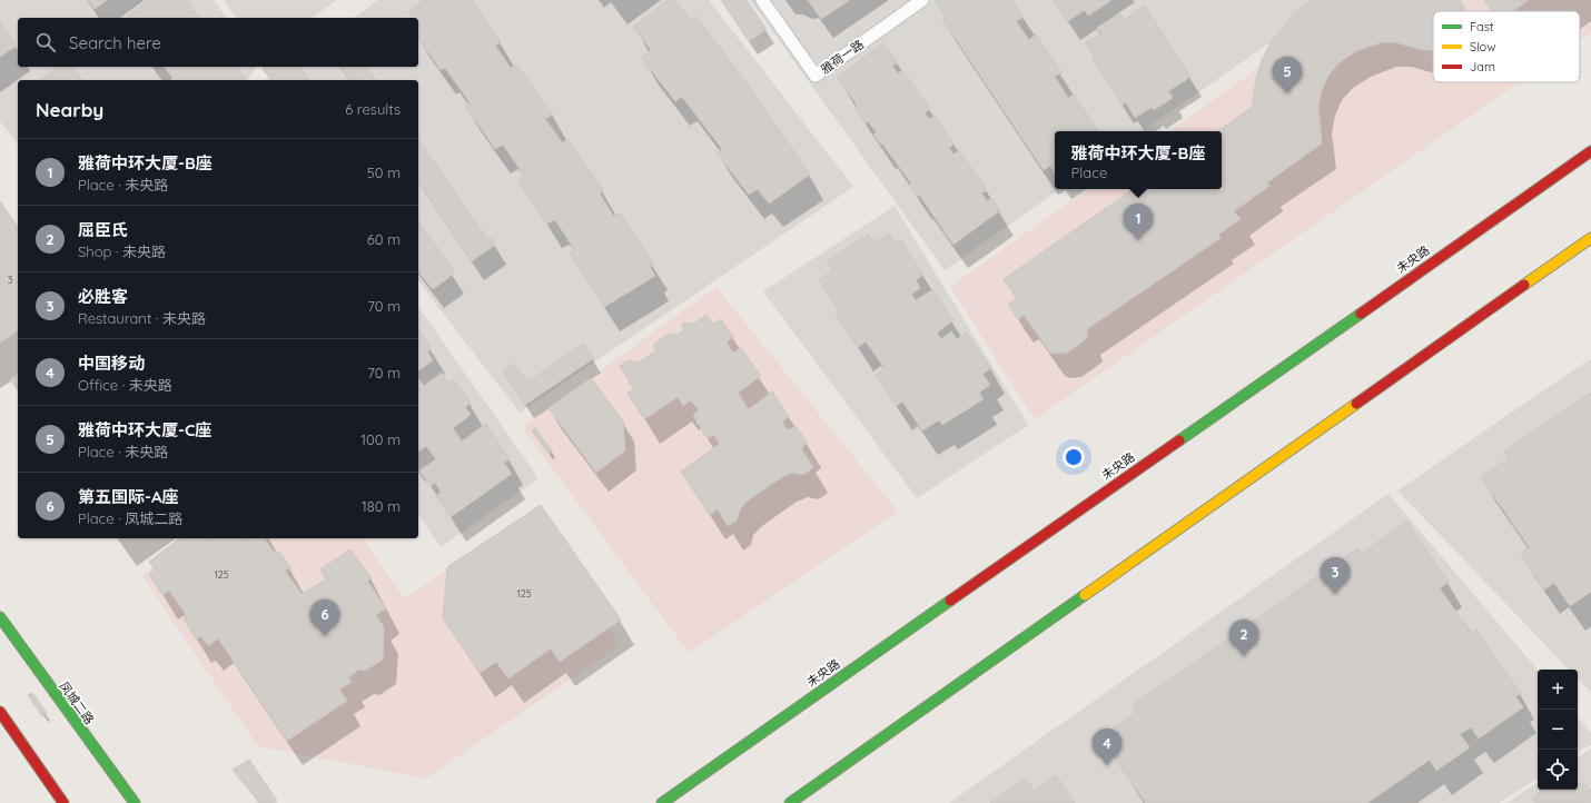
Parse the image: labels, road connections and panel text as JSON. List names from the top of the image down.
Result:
{
  "streets": {
    "main road": ["未央路", "凤城二路"],
    "lane": ["雅荷一路"]
  },
  "house_numbers": ["3", "125", "125"],
  "legend": ["Fast", "Slow", "Jam"],
  "page": {
    "search": "Search here",
    "pins": [
      "5",
      "1",
      "3",
      "6",
      "2",
      "4"
    ],
    "heading": ["Nearby", "6 results"],
    "popup": ["雅荷中环大厦-B座", "Place"],
    "list": [
      {
        "mark": "1",
        "name": "雅荷中环大厦-B座",
        "note": "Place · 未央路",
        "value": "50 m"
      },
      {
        "mark": "2",
        "name": "屈臣氏",
        "note": "Shop · 未央路",
        "value": "60 m"
      },
      {
        "mark": "3",
        "name": "必胜客",
        "note": "Restaurant · 未央路",
        "value": "70 m"
      },
      {
        "mark": "4",
        "name": "中国移动",
        "note": "Office · 未央路",
        "value": "70 m"
      },
      {
        "mark": "5",
        "name": "雅荷中环大厦-C座",
        "note": "Place · 未央路",
        "value": "100 m"
      },
      {
        "mark": "6",
        "name": "第五国际-A座",
        "note": "Place · 凤城二路",
        "value": "180 m"
      }
    ],
    "map_buttons": ["+", "−"]
  }
}
